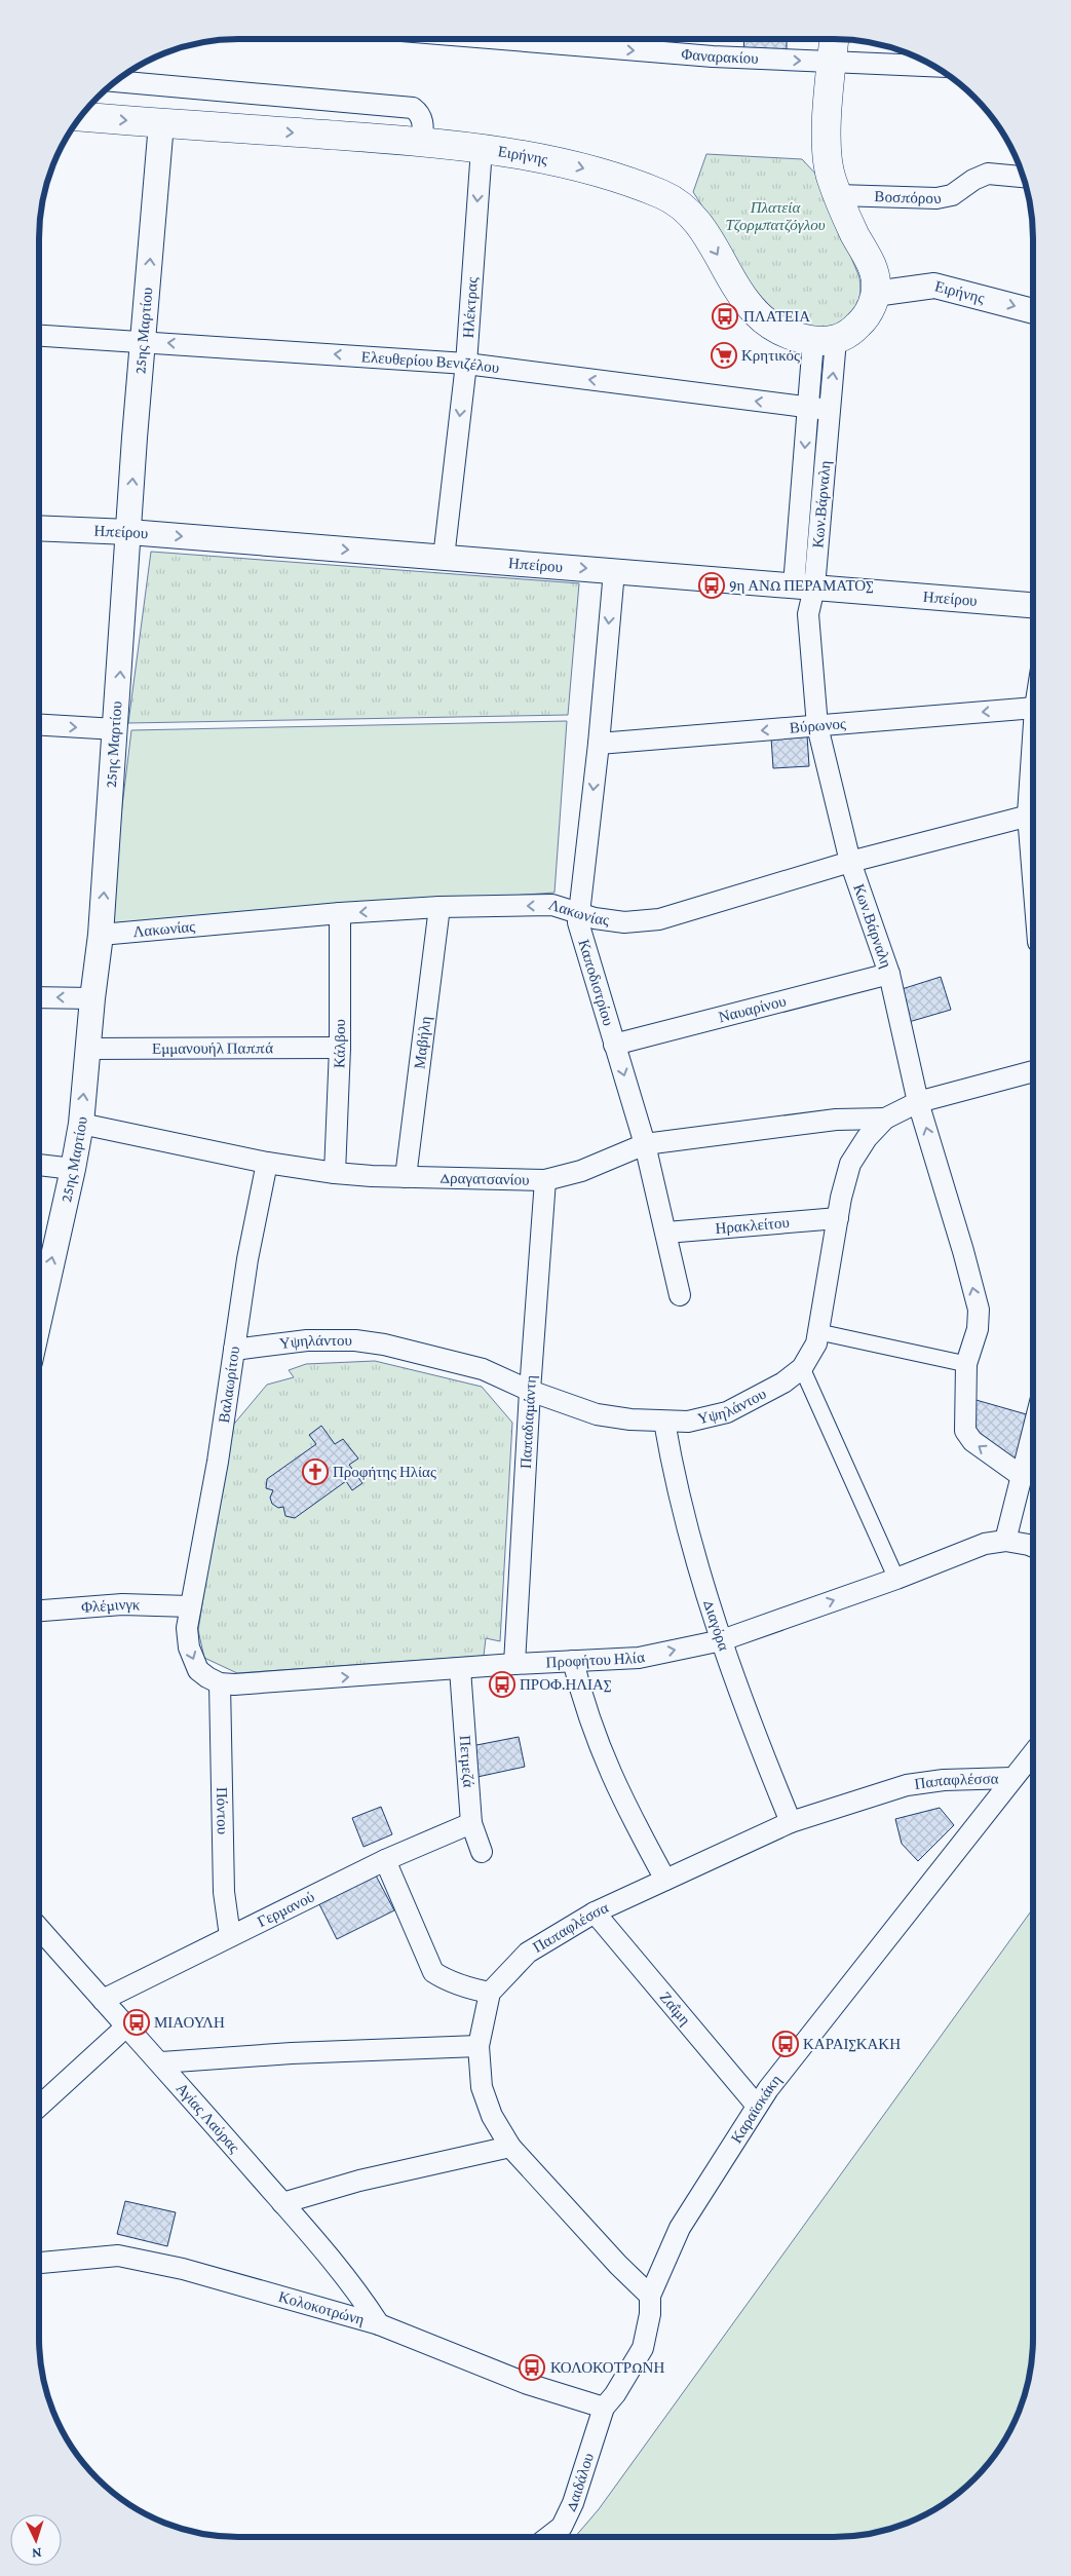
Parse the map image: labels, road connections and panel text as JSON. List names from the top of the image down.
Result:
{
  "streets": {
    "main road": ["Ειρήνης"],
    "street": [
      "Φαναρακίου",
      "Βοσπόρου",
      "Ηλέκτρας",
      "25ης Μαρτίου",
      "Ελευθερίου Βενιζέλου",
      "Κων.Βάρναλη",
      "Ηπείρου",
      "Βύρωνος",
      "Λακωνίας",
      "Καποδιστρίου",
      "Ναυαρίνου",
      "Μαβήλη",
      "Κάλβου",
      "Εμμανουήλ Παππά",
      "Δραγατσανίου",
      "Ηρακλείτου",
      "Υψηλάντου",
      "Βαλαωρίτου",
      "Παπαδιαμάντη",
      "Φλέμινγκ",
      "Διαγόρα",
      "Προφήτου Ηλία",
      "Πετμεζά",
      "Παπαφλέσσα",
      "Πόντου",
      "Γερμανού",
      "Ζαΐμη",
      "Καραϊσκάκη",
      "Αγίας Λαύρας",
      "Κολοκοτρώνη",
      "Δαιδάλου"
    ]
  },
  "crossings": [
    ["Ειρήνης", "Ηλέκτρας"],
    ["Ειρήνης", "25ης Μαρτίου"],
    ["Ειρήνης", "Κων.Βάρναλη"],
    ["Ηλέκτρας", "Ελευθερίου Βενιζέλου"],
    ["Ηλέκτρας", "Ηπείρου"],
    ["25ης Μαρτίου", "Ελευθερίου Βενιζέλου"],
    ["25ης Μαρτίου", "Ηπείρου"],
    ["25ης Μαρτίου", "Λακωνίας"],
    ["25ης Μαρτίου", "Εμμανουήλ Παππά"],
    ["25ης Μαρτίου", "Δραγατσανίου"],
    ["Ελευθερίου Βενιζέλου", "Κων.Βάρναλη"],
    ["Κων.Βάρναλη", "Ηπείρου"],
    ["Κων.Βάρναλη", "Βύρωνος"],
    ["Κων.Βάρναλη", "Λακωνίας"],
    ["Κων.Βάρναλη", "Ναυαρίνου"],
    ["Κων.Βάρναλη", "Υψηλάντου"],
    ["Ηπείρου", "Καποδιστρίου"],
    ["Βύρωνος", "Καποδιστρίου"],
    ["Λακωνίας", "Καποδιστρίου"],
    ["Λακωνίας", "Μαβήλη"],
    ["Λακωνίας", "Κάλβου"],
    ["Καποδιστρίου", "Ναυαρίνου"],
    ["Καποδιστρίου", "Δραγατσανίου"],
    ["Καποδιστρίου", "Ηρακλείτου"],
    ["Μαβήλη", "Δραγατσανίου"],
    ["Κάλβου", "Εμμανουήλ Παππά"],
    ["Κάλβου", "Δραγατσανίου"],
    ["Δραγατσανίου", "Υψηλάντου"],
    ["Δραγατσανίου", "Βαλαωρίτου"],
    ["Δραγατσανίου", "Παπαδιαμάντη"],
    ["Ηρακλείτου", "Υψηλάντου"],
    ["Υψηλάντου", "Βαλαωρίτου"],
    ["Υψηλάντου", "Παπαδιαμάντη"],
    ["Υψηλάντου", "Διαγόρα"],
    ["Βαλαωρίτου", "Φλέμινγκ"],
    ["Παπαδιαμάντη", "Προφήτου Ηλία"],
    ["Διαγόρα", "Προφήτου Ηλία"],
    ["Διαγόρα", "Παπαφλέσσα"],
    ["Προφήτου Ηλία", "Πετμεζά"],
    ["Προφήτου Ηλία", "Πόντου"],
    ["Πετμεζά", "Γερμανού"],
    ["Παπαφλέσσα", "Ζαΐμη"],
    ["Παπαφλέσσα", "Καραϊσκάκη"],
    ["Πόντου", "Γερμανού"],
    ["Γερμανού", "Αγίας Λαύρας"],
    ["Ζαΐμη", "Καραϊσκάκη"],
    ["Καραϊσκάκη", "Κολοκοτρώνη"],
    ["Καραϊσκάκη", "Δαιδάλου"],
    ["Αγίας Λαύρας", "Κολοκοτρώνη"],
    ["Κολοκοτρώνη", "Δαιδάλου"]
  ],
  "one_way": [
    "Φαναρακίου",
    "Ειρήνης",
    "Ηλέκτρας",
    "25ης Μαρτίου",
    "Ελευθερίου Βενιζέλου",
    "Ηπείρου",
    "Βύρωνος",
    "Καποδιστρίου",
    "Προφήτου Ηλία"
  ],
  "parks": ["Πλατεία Τζορμπατζόγλου"],
  "places": {
    "bus stop": [
      "ΠΛΑΤΕΙΑ",
      "9η ΑΝΩ ΠΕΡΑΜΑΤΟΣ",
      "ΠΡΟΦ.ΗΛΙΑΣ",
      "ΜΙΑΟΥΛΗ",
      "ΚΑΡΑΙΣΚΑΚΗ",
      "ΚΟΛΟΚΟΤΡΩΝΗ"
    ],
    "supermarket": ["Κρητικός"],
    "church": ["Προφήτης Ηλίας"]
  },
  "north": "bottom"
}
